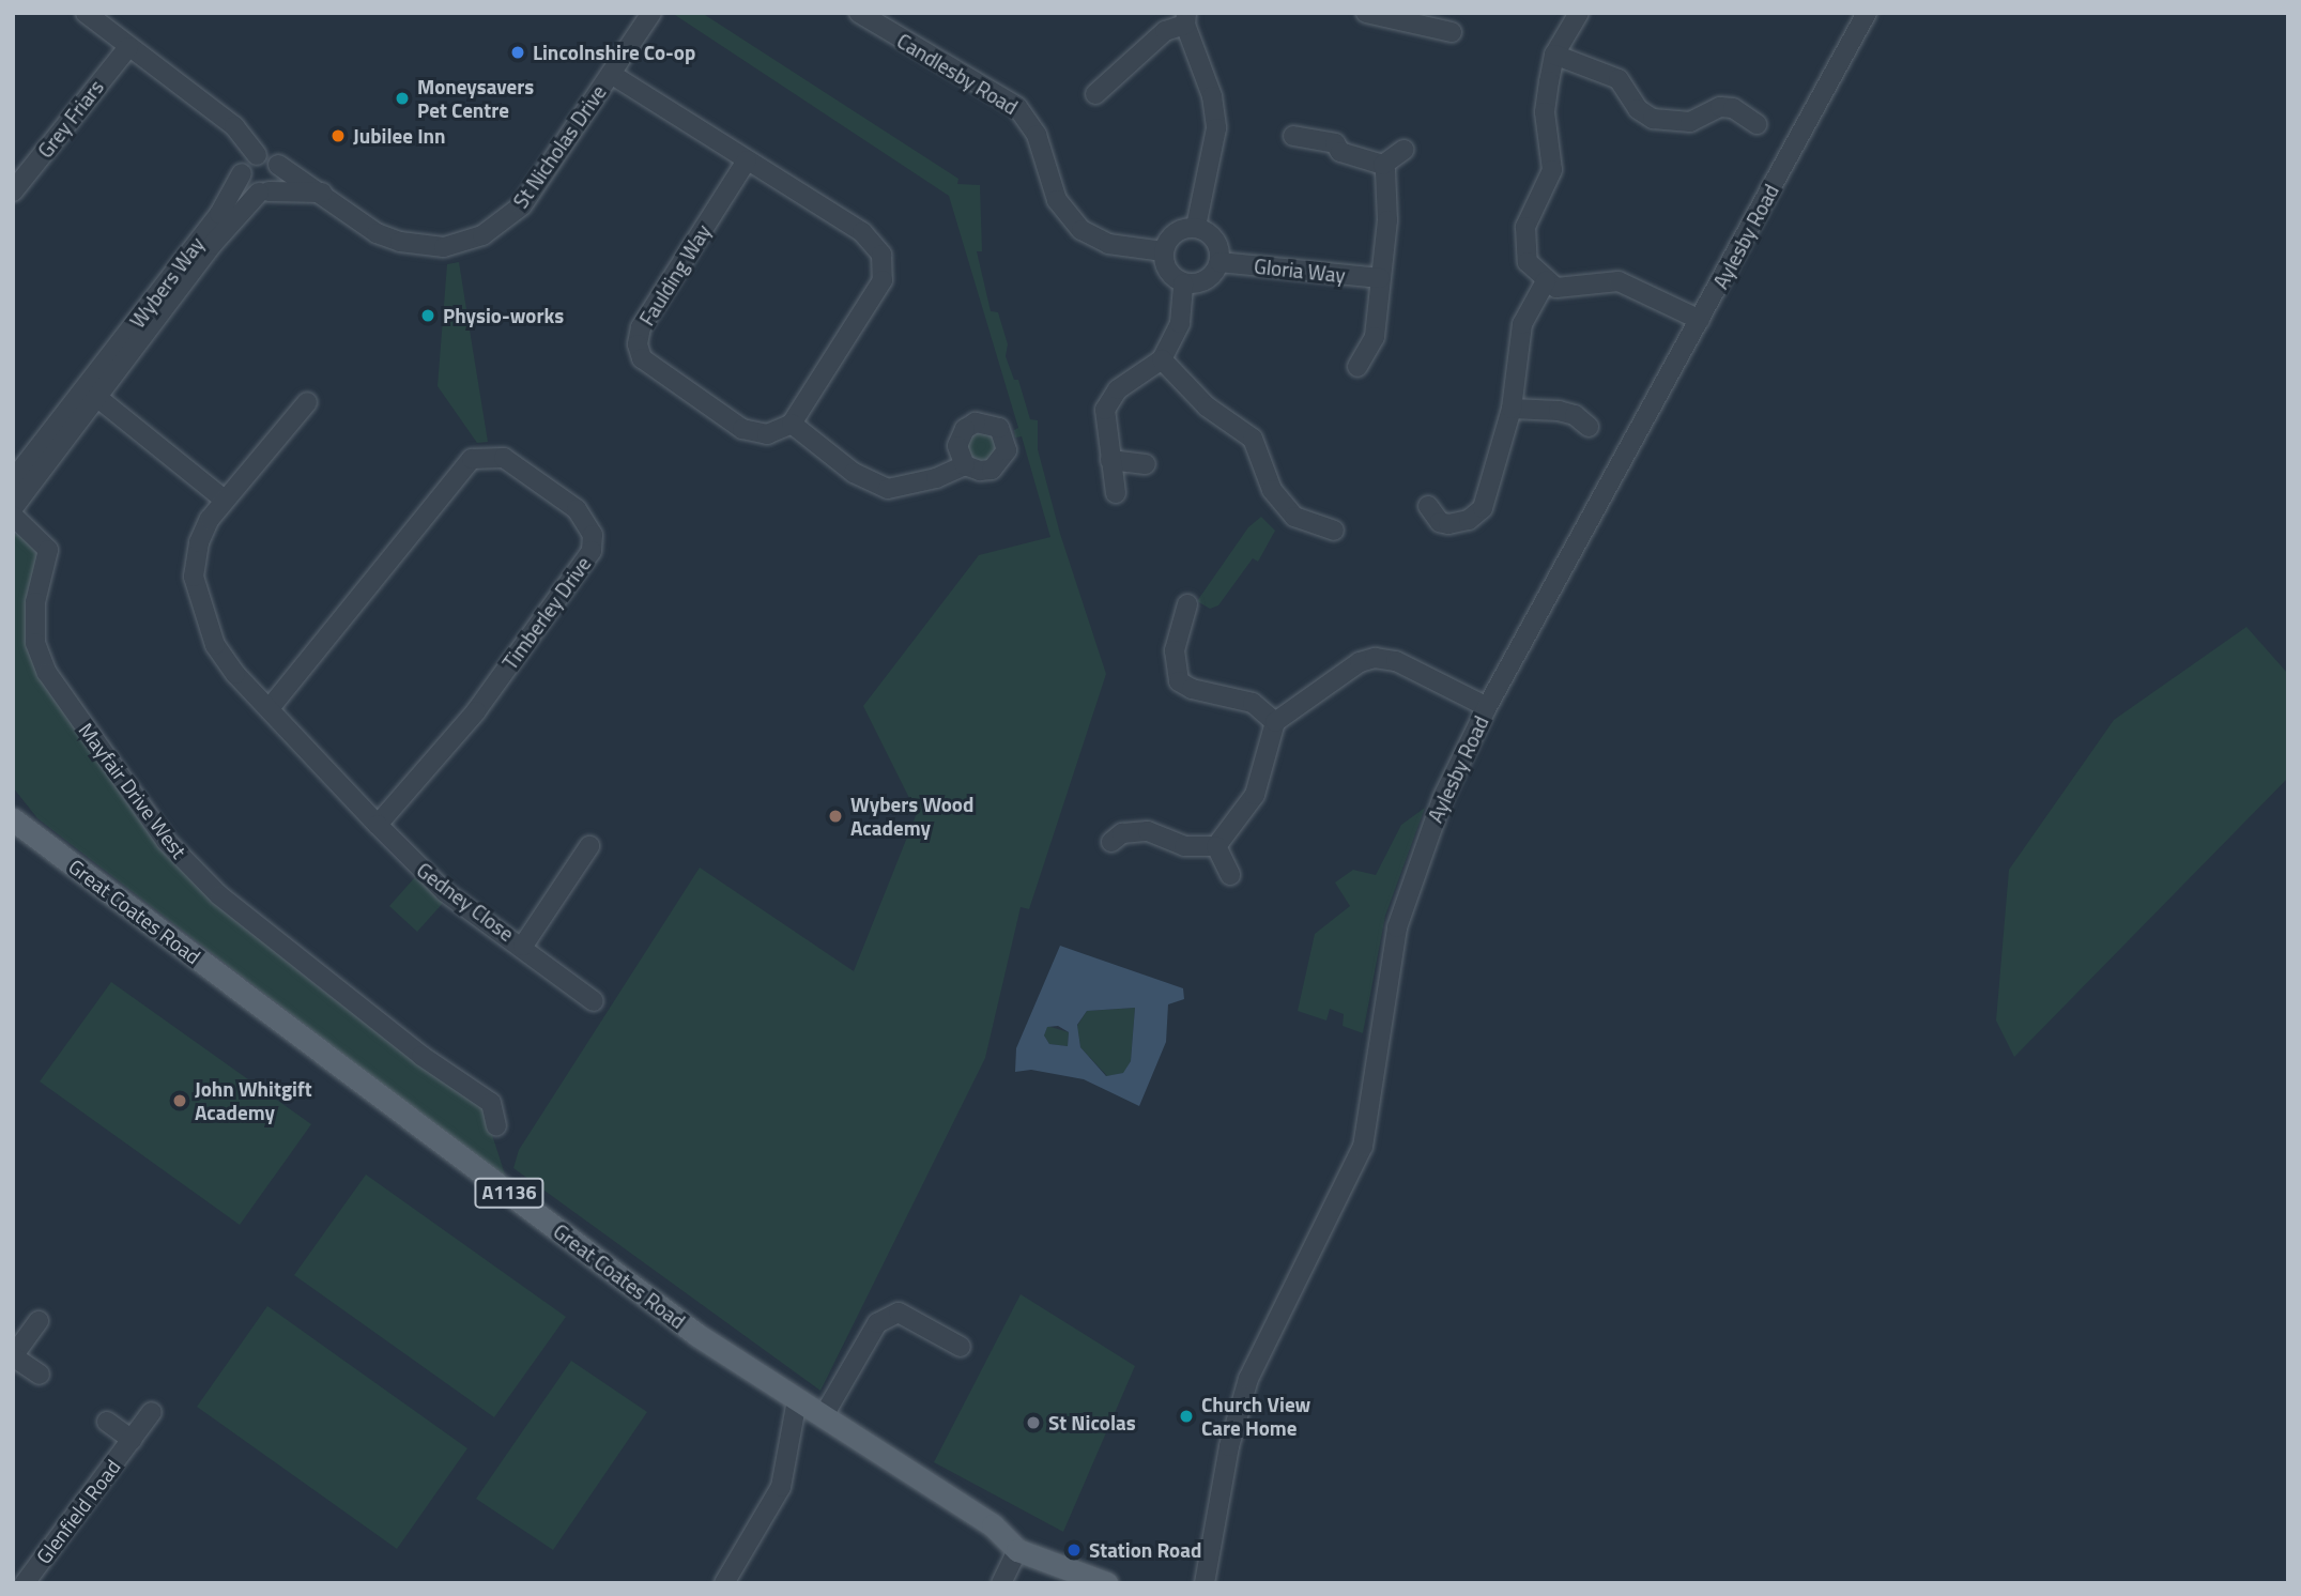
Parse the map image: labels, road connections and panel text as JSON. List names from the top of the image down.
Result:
{
  "streets": {
    "main road": ["Great Coates Road", "A1136"],
    "street": [
      "Candlesby Road",
      "Grey Friars",
      "St Nicholas Drive",
      "Aylesby Road",
      "Gloria Way",
      "Faulding Way",
      "Wybers Way",
      "Timberley Drive",
      "Mayfair Drive West",
      "Gedney Close",
      "Glenfield Road"
    ]
  },
  "crossings": [
    ["Candlesby Road", "Gloria Way"],
    ["St Nicholas Drive", "Wybers Way"],
    ["Timberley Drive", "Gedney Close"]
  ],
  "places": [
    "Lincolnshire Co-op",
    "Moneysavers Pet Centre",
    "Jubilee Inn",
    "Physio-works",
    "Wybers Wood Academy",
    "John Whitgift Academy",
    "Church View Care Home",
    "St Nicolas",
    "Station Road"
  ]
}
